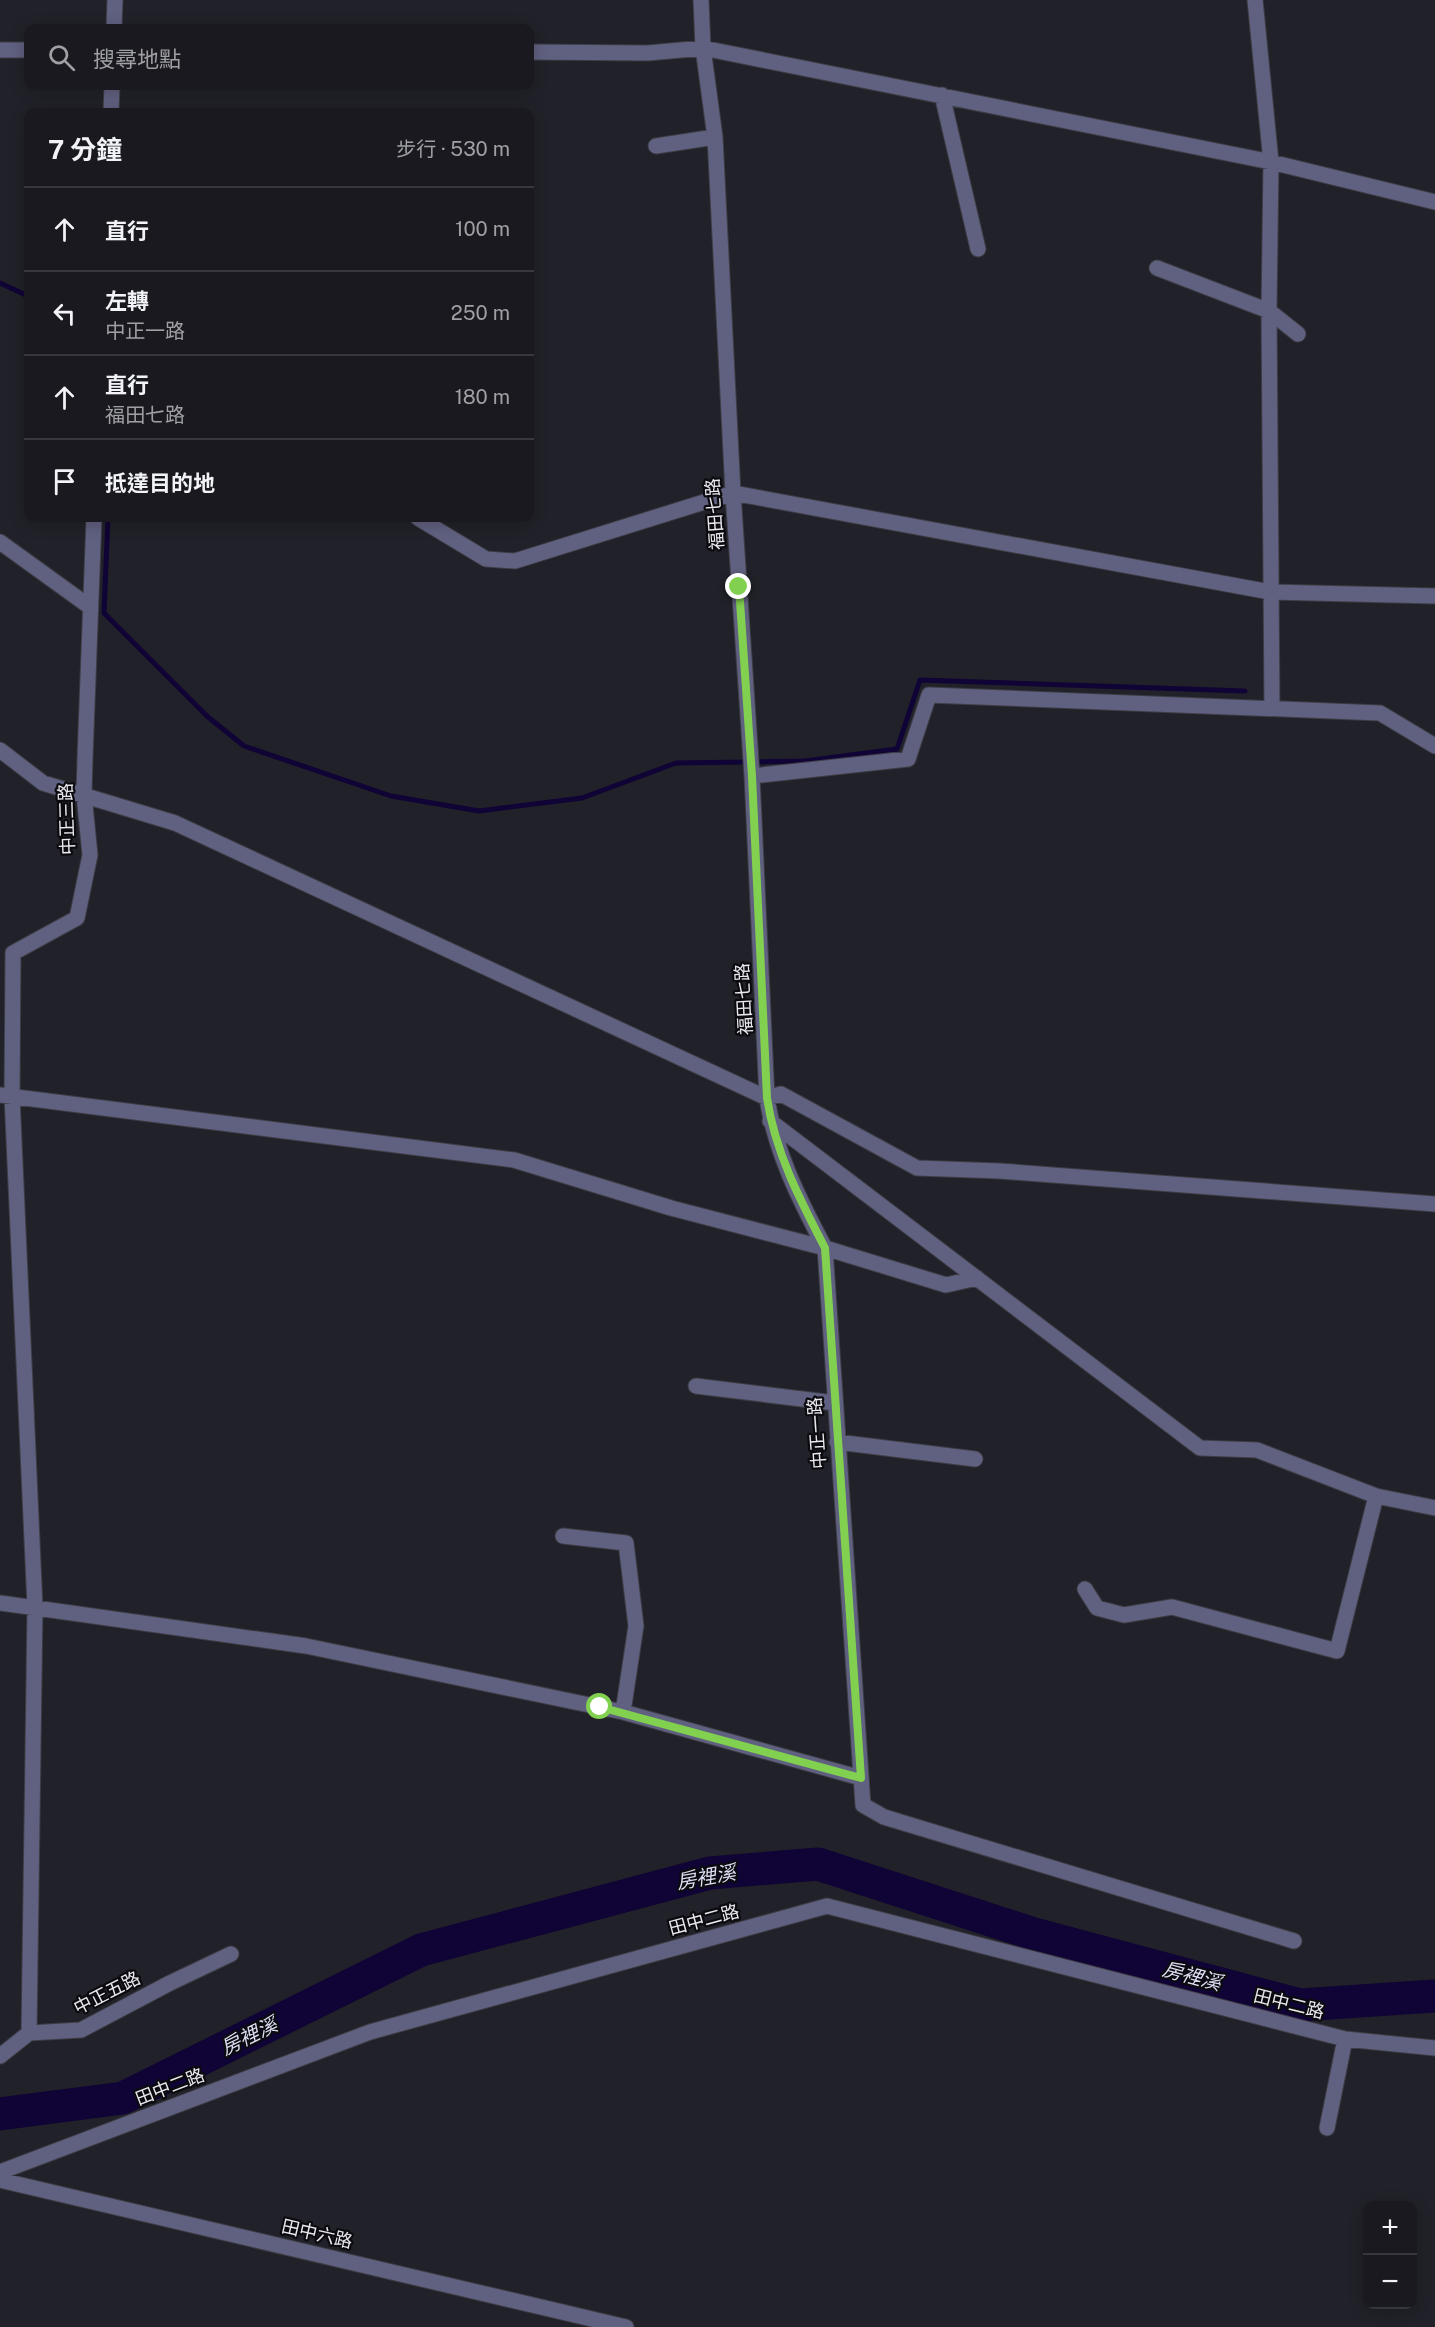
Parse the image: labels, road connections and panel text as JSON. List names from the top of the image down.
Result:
{
  "streets": {
    "lane": [
      "福田七路",
      "中正三路",
      "中正一路",
      "田中二路",
      "中正五路",
      "田中六路"
    ]
  },
  "crossings": [
    ["福田七路", "中正一路"],
    ["中正三路", "中正五路"]
  ],
  "water": ["房裡溪"],
  "page": {
    "search": "搜尋地點",
    "heading": ["7 分鐘", "步行 · 530 m"],
    "list": [
      ["直行", "100 m"],
      ["左轉", "中正一路", "250 m"],
      ["直行", "福田七路", "180 m"],
      "抵達目的地"
    ],
    "map_buttons": ["+", "−"]
  }
}
